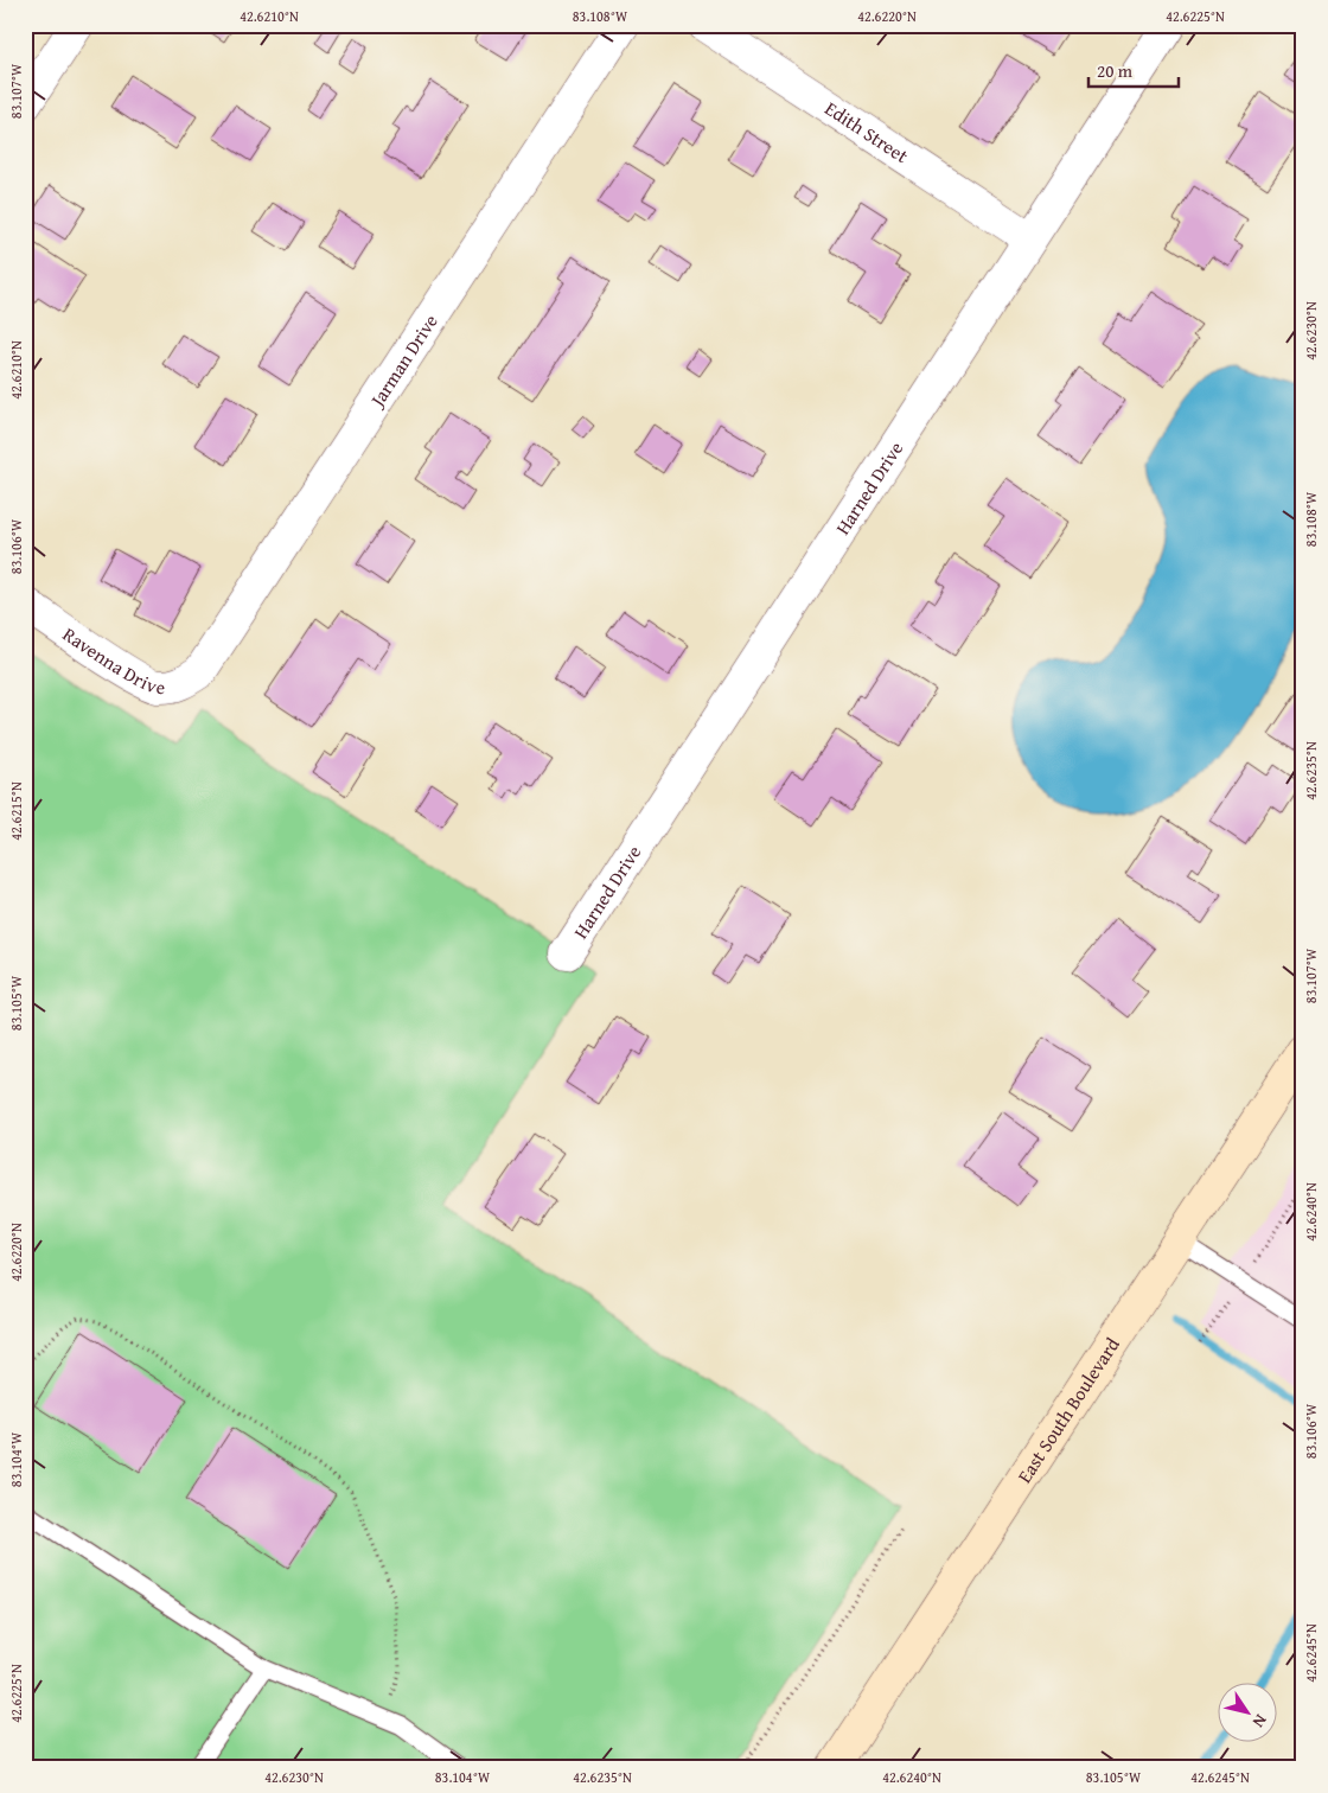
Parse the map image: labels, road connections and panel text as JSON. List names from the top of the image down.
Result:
{
  "streets": {
    "street": [
      "Edith Street",
      "Jarman Drive",
      "Harned Drive",
      "Ravenna Drive",
      "East South Boulevard"
    ]
  },
  "crossings": [
    ["Edith Street", "Harned Drive"],
    ["Jarman Drive", "Ravenna Drive"]
  ],
  "scale_bar": "20 m",
  "north": "bottom right",
  "coordinates": [
    "42.6210°N",
    "83.108°W",
    "42.6220°N",
    "42.6225°N",
    "83.107°W",
    "42.6230°N",
    "83.106°W",
    "42.6235°N",
    "42.6215°N",
    "83.105°W",
    "42.6240°N",
    "83.104°W",
    "42.6245°N"
  ]
}
